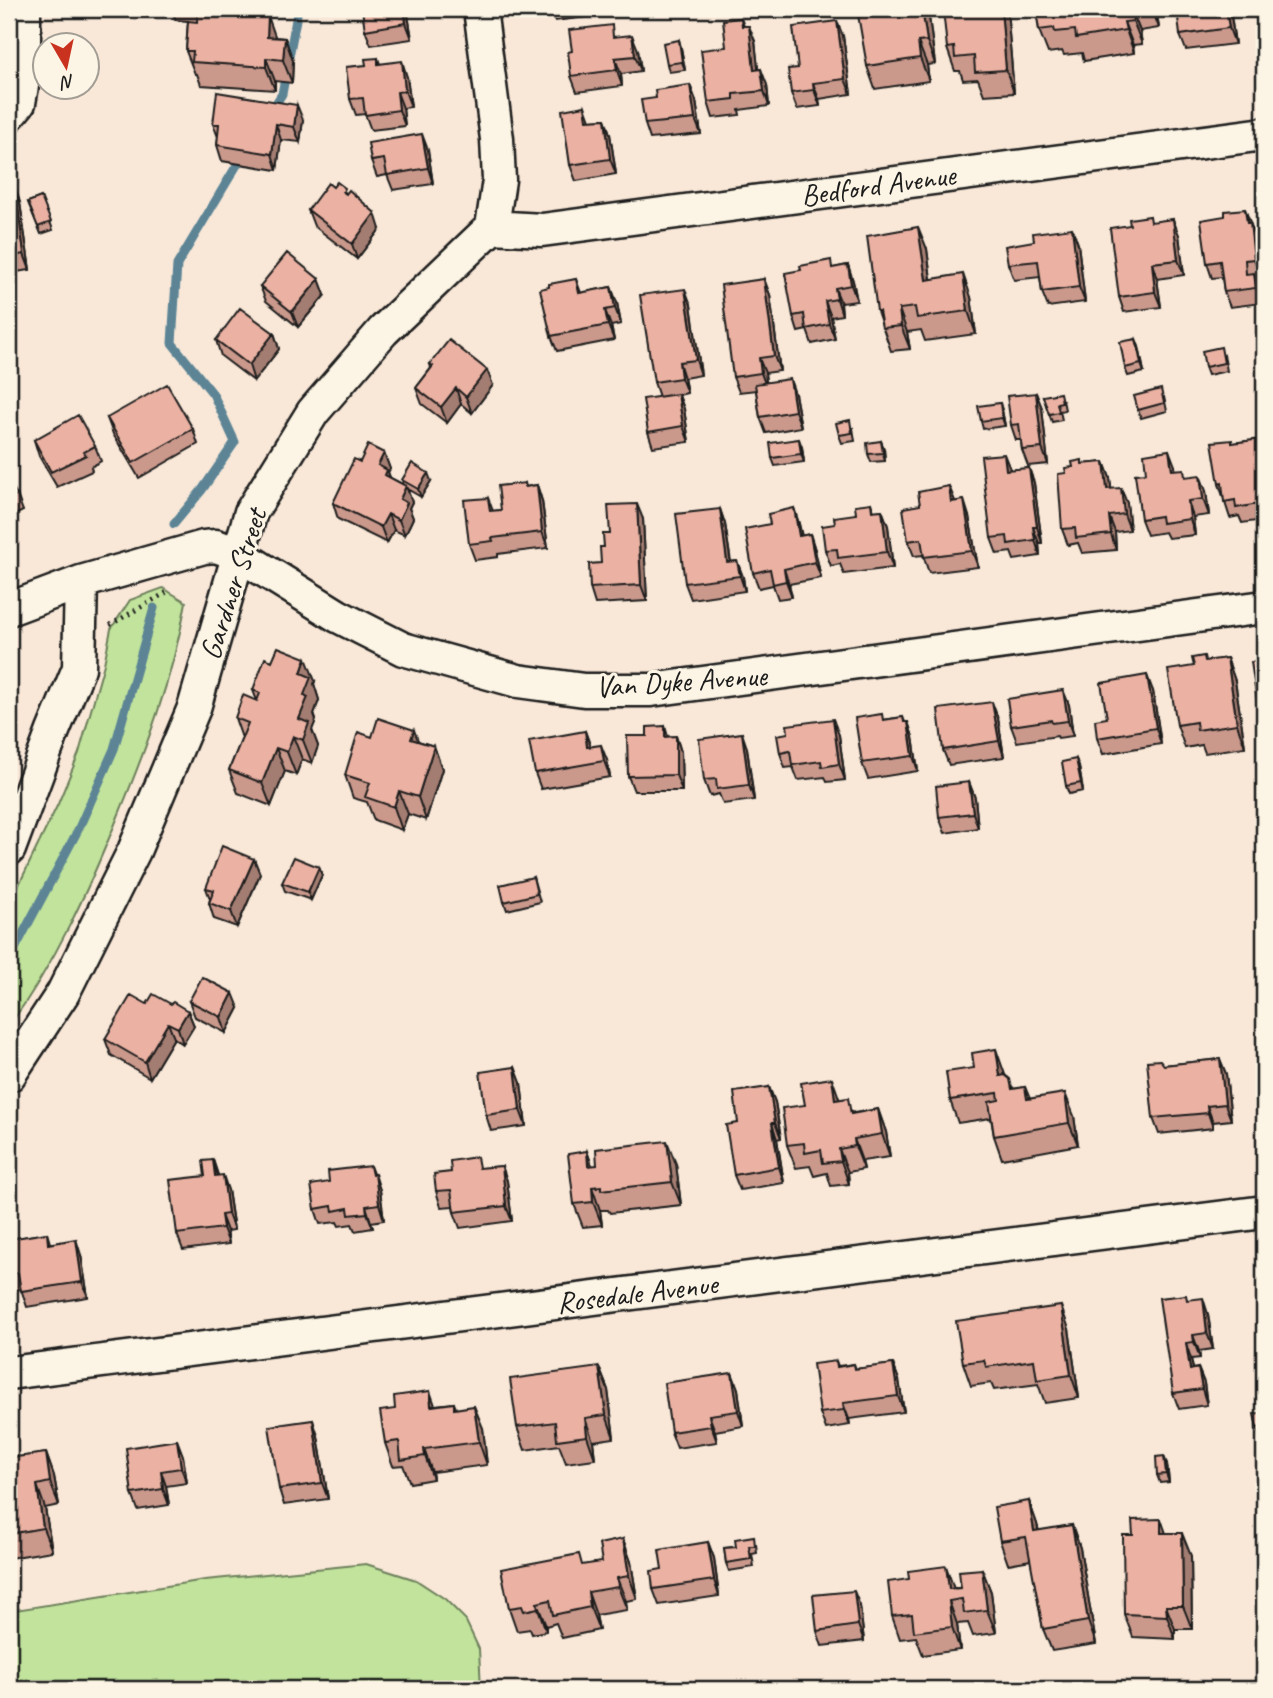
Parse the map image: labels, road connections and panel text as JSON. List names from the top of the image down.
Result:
{
  "streets": {
    "street": [
      "Bedford Avenue",
      "Gardner Street",
      "Van Dyke Avenue",
      "Rosedale Avenue"
    ]
  },
  "crossings": [
    ["Bedford Avenue", "Gardner Street"],
    ["Gardner Street", "Van Dyke Avenue"]
  ],
  "north": "bottom"
}
